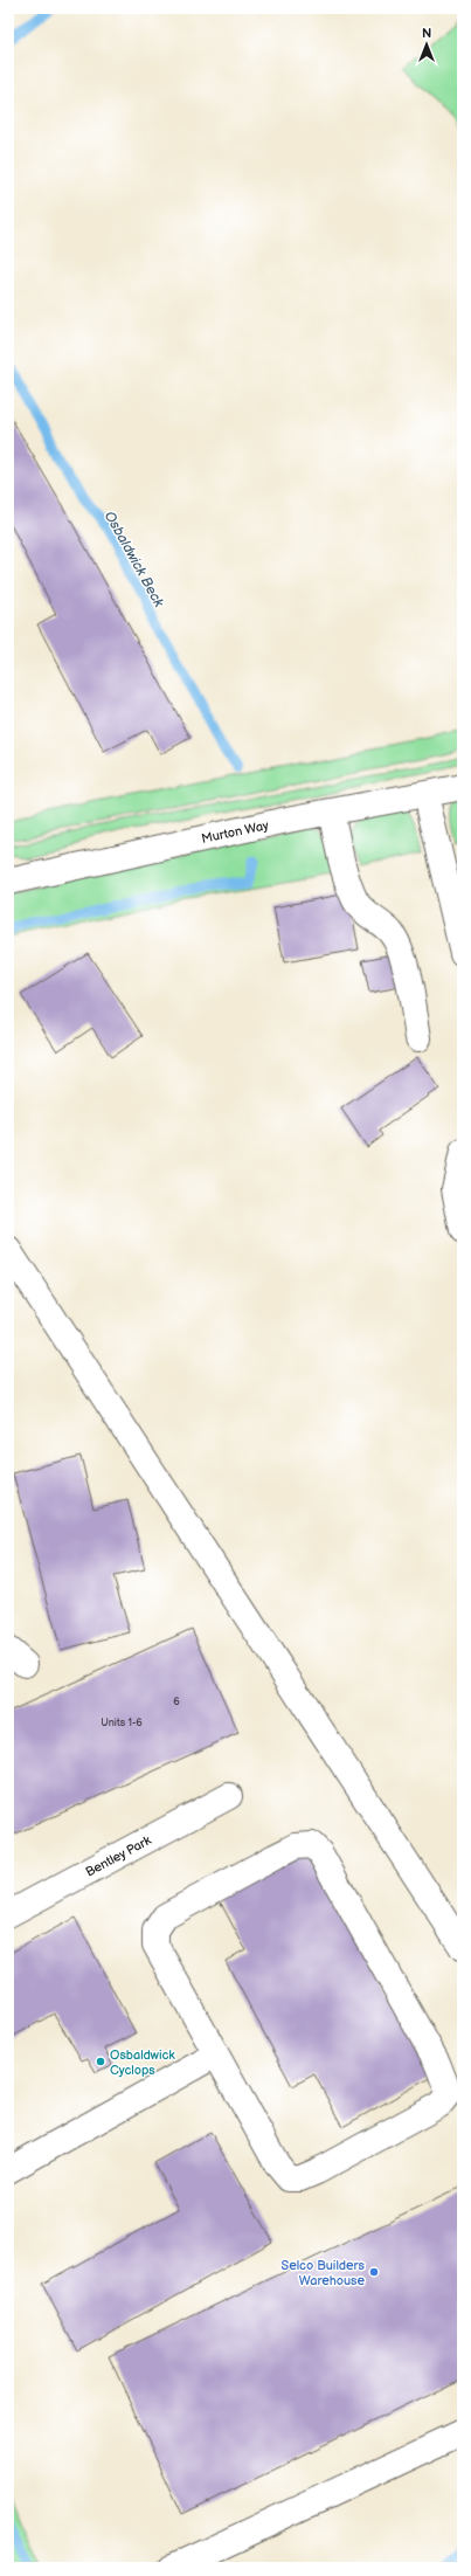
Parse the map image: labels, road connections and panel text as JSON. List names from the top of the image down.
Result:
{
  "streets": {
    "street": ["Murton Way", "Bentley Park"]
  },
  "water": ["Osbaldwick Beck"],
  "places": ["Osbaldwick Cyclops", "Selco Builders Warehouse"],
  "house_numbers": ["6", "Units 1-6"],
  "north": "top"
}
